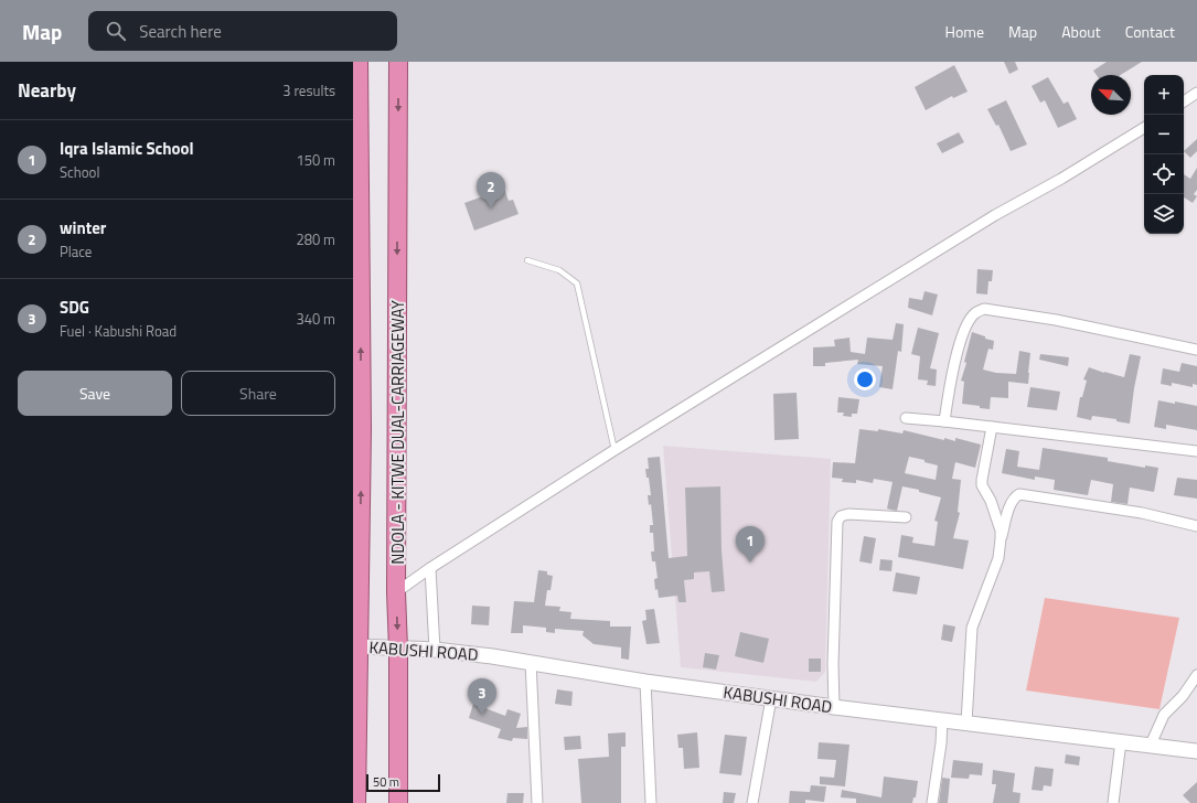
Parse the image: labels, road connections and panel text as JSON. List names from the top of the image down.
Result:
{
  "streets": {
    "highway": ["NDOLA - KITWE DUAL-CARRIAGEWAY"],
    "main road": ["KABUSHI ROAD"]
  },
  "crossings": [
    ["NDOLA - KITWE DUAL-CARRIAGEWAY", "KABUSHI ROAD"]
  ],
  "scale_bar": "50 m",
  "north": "top left",
  "page": {
    "header": "Map",
    "search": "Search here",
    "nav": [
      "Home",
      "Map",
      "About",
      "Contact"
    ],
    "heading": ["Nearby", "3 results"],
    "map_buttons": ["+", "−"],
    "list": [
      {
        "mark": "1",
        "name": "Iqra Islamic School",
        "note": "School",
        "value": "150 m"
      },
      {
        "mark": "2",
        "name": "winter",
        "note": "Place",
        "value": "280 m"
      },
      {
        "mark": "3",
        "name": "SDG",
        "note": "Fuel · Kabushi Road",
        "value": "340 m"
      }
    ],
    "pins": ["2", "1", "3"],
    "buttons": ["Save", "Share"],
    "scale": "50 m"
  }
}
